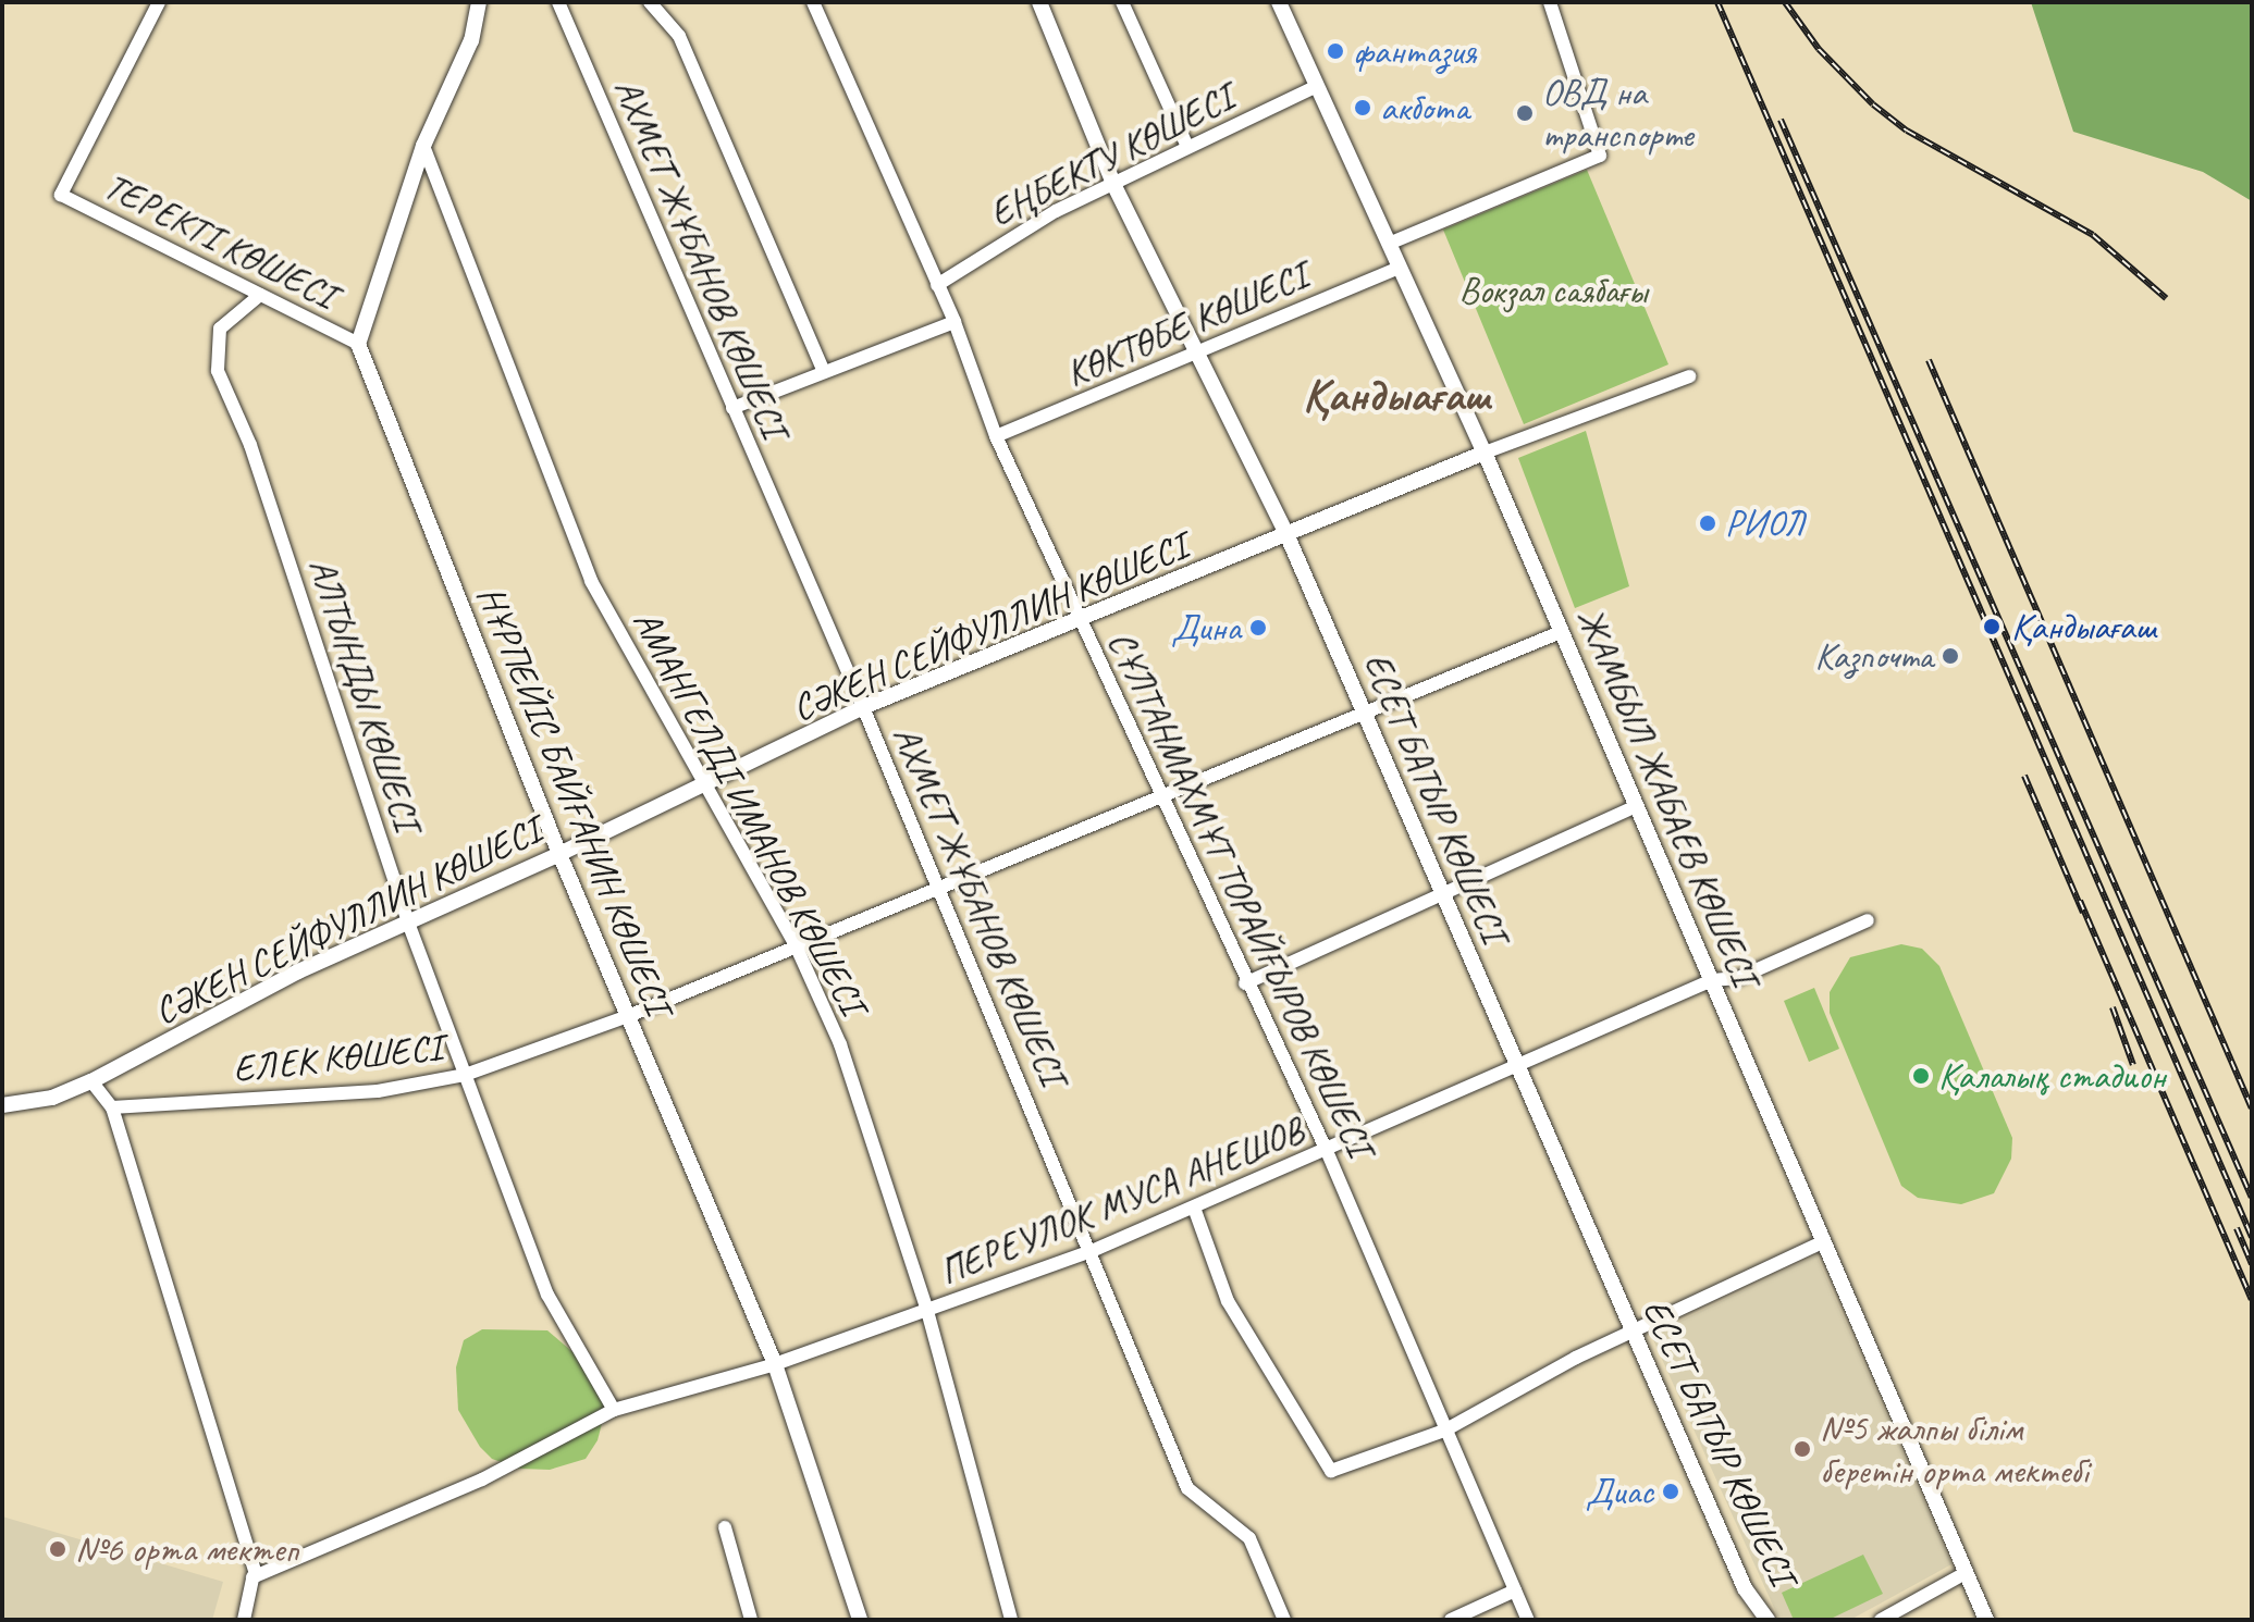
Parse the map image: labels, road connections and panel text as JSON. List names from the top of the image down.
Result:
{
  "streets": {
    "street": [
      "ЕҢБЕКТУ КӨШЕСІ",
      "ТЕРЕКТІ КӨШЕСІ",
      "АХМЕТ ЖҰБАНОВ КӨШЕСІ",
      "КӨКТӨБЕ КӨШЕСІ",
      "СӘКЕН СЕЙФУЛЛИН КӨШЕСІ",
      "АЛТЫНДЫ КӨШЕСІ",
      "ЖАМБЫЛ ЖАБАЕВ КӨШЕСІ",
      "ЕСЕТ БАТЫР КӨШЕСІ",
      "НҰРПЕЙІС БАЙҒАНИН КӨШЕСІ",
      "АМАНГЕЛДІ ИМАНОВ КӨШЕСІ",
      "СҰЛТАНМАХМҰТ ТОРАЙҒЫРОВ КӨШЕСІ",
      "ЕЛЕК КӨШЕСІ",
      "ПЕРЕУЛОК МУСА АНЕШОВ"
    ]
  },
  "crossings": [
    ["ЕҢБЕКТУ КӨШЕСІ", "ЖАМБЫЛ ЖАБАЕВ КӨШЕСІ"],
    ["ЕҢБЕКТУ КӨШЕСІ", "ЕСЕТ БАТЫР КӨШЕСІ"],
    ["ЕҢБЕКТУ КӨШЕСІ", "СҰЛТАНМАХМҰТ ТОРАЙҒЫРОВ КӨШЕСІ"],
    ["ТЕРЕКТІ КӨШЕСІ", "АЛТЫНДЫ КӨШЕСІ"],
    ["ТЕРЕКТІ КӨШЕСІ", "НҰРПЕЙІС БАЙҒАНИН КӨШЕСІ"],
    ["АХМЕТ ЖҰБАНОВ КӨШЕСІ", "СӘКЕН СЕЙФУЛЛИН КӨШЕСІ"],
    ["АХМЕТ ЖҰБАНОВ КӨШЕСІ", "ЕЛЕК КӨШЕСІ"],
    ["АХМЕТ ЖҰБАНОВ КӨШЕСІ", "ПЕРЕУЛОК МУСА АНЕШОВ"],
    ["КӨКТӨБЕ КӨШЕСІ", "ЖАМБЫЛ ЖАБАЕВ КӨШЕСІ"],
    ["КӨКТӨБЕ КӨШЕСІ", "ЕСЕТ БАТЫР КӨШЕСІ"],
    ["КӨКТӨБЕ КӨШЕСІ", "СҰЛТАНМАХМҰТ ТОРАЙҒЫРОВ КӨШЕСІ"],
    ["СӘКЕН СЕЙФУЛЛИН КӨШЕСІ", "АЛТЫНДЫ КӨШЕСІ"],
    ["СӘКЕН СЕЙФУЛЛИН КӨШЕСІ", "ЖАМБЫЛ ЖАБАЕВ КӨШЕСІ"],
    ["СӘКЕН СЕЙФУЛЛИН КӨШЕСІ", "ЕСЕТ БАТЫР КӨШЕСІ"],
    ["СӘКЕН СЕЙФУЛЛИН КӨШЕСІ", "НҰРПЕЙІС БАЙҒАНИН КӨШЕСІ"],
    ["СӘКЕН СЕЙФУЛЛИН КӨШЕСІ", "АМАНГЕЛДІ ИМАНОВ КӨШЕСІ"],
    ["СӘКЕН СЕЙФУЛЛИН КӨШЕСІ", "СҰЛТАНМАХМҰТ ТОРАЙҒЫРОВ КӨШЕСІ"],
    ["АЛТЫНДЫ КӨШЕСІ", "ЕЛЕК КӨШЕСІ"],
    ["АЛТЫНДЫ КӨШЕСІ", "ПЕРЕУЛОК МУСА АНЕШОВ"],
    ["ЖАМБЫЛ ЖАБАЕВ КӨШЕСІ", "ЕЛЕК КӨШЕСІ"],
    ["ЖАМБЫЛ ЖАБАЕВ КӨШЕСІ", "ПЕРЕУЛОК МУСА АНЕШОВ"],
    ["ЕСЕТ БАТЫР КӨШЕСІ", "ЕЛЕК КӨШЕСІ"],
    ["ЕСЕТ БАТЫР КӨШЕСІ", "ПЕРЕУЛОК МУСА АНЕШОВ"],
    ["НҰРПЕЙІС БАЙҒАНИН КӨШЕСІ", "ЕЛЕК КӨШЕСІ"],
    ["НҰРПЕЙІС БАЙҒАНИН КӨШЕСІ", "ПЕРЕУЛОК МУСА АНЕШОВ"],
    ["АМАНГЕЛДІ ИМАНОВ КӨШЕСІ", "ЕЛЕК КӨШЕСІ"],
    ["АМАНГЕЛДІ ИМАНОВ КӨШЕСІ", "ПЕРЕУЛОК МУСА АНЕШОВ"],
    ["СҰЛТАНМАХМҰТ ТОРАЙҒЫРОВ КӨШЕСІ", "ЕЛЕК КӨШЕСІ"],
    ["СҰЛТАНМАХМҰТ ТОРАЙҒЫРОВ КӨШЕСІ", "ПЕРЕУЛОК МУСА АНЕШОВ"]
  ],
  "districts": ["Қандыағаш"],
  "parks": ["Вокзал саябағы"],
  "places": [
    "фантазия",
    "акбота",
    "ОВД на транспорте",
    "РИОЛ",
    "Қандыағаш",
    "Дина",
    "Казпочта",
    "Қалалық стадион",
    "№5 жалпы білім беретін орта мектебі",
    "Диас",
    "№6 орта мектеп"
  ]
}
